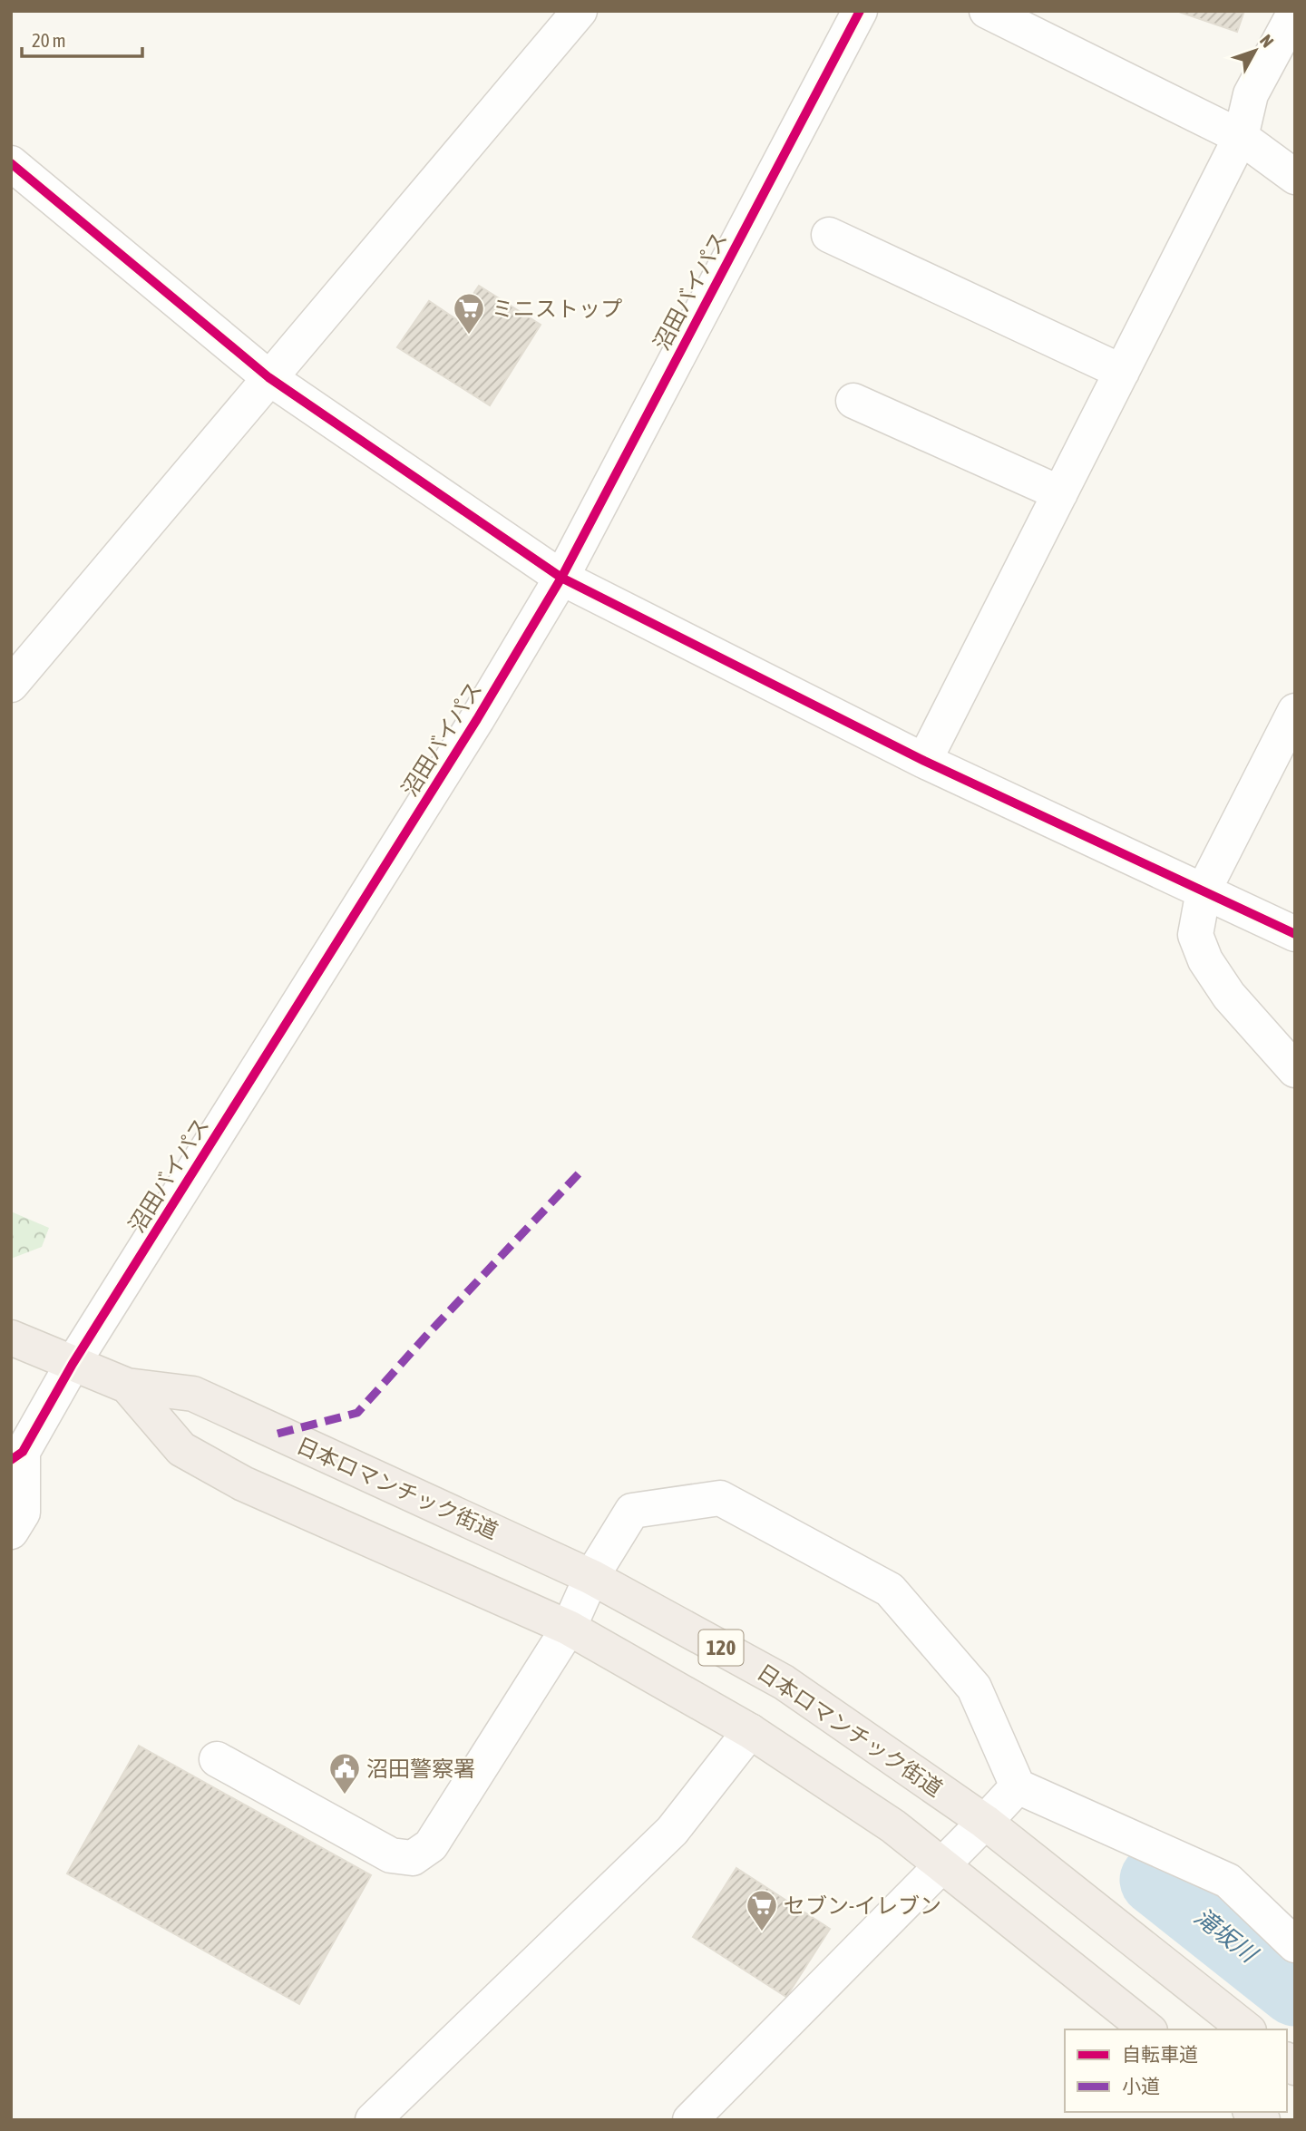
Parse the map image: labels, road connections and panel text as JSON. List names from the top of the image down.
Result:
{
  "streets": {
    "highway": ["日本ロマンチック街道", "120"],
    "street": ["沼田バイパス"]
  },
  "crossings": [
    ["沼田バイパス", "日本ロマンチック街道"]
  ],
  "water": ["滝坂川"],
  "places": {
    "supermarket": ["ミニストップ", "セブン-イレブン"],
    "public building": ["沼田警察署"]
  },
  "legend": ["自転車道", "小道"],
  "scale_bar": "20 m",
  "north": "top right"
}
